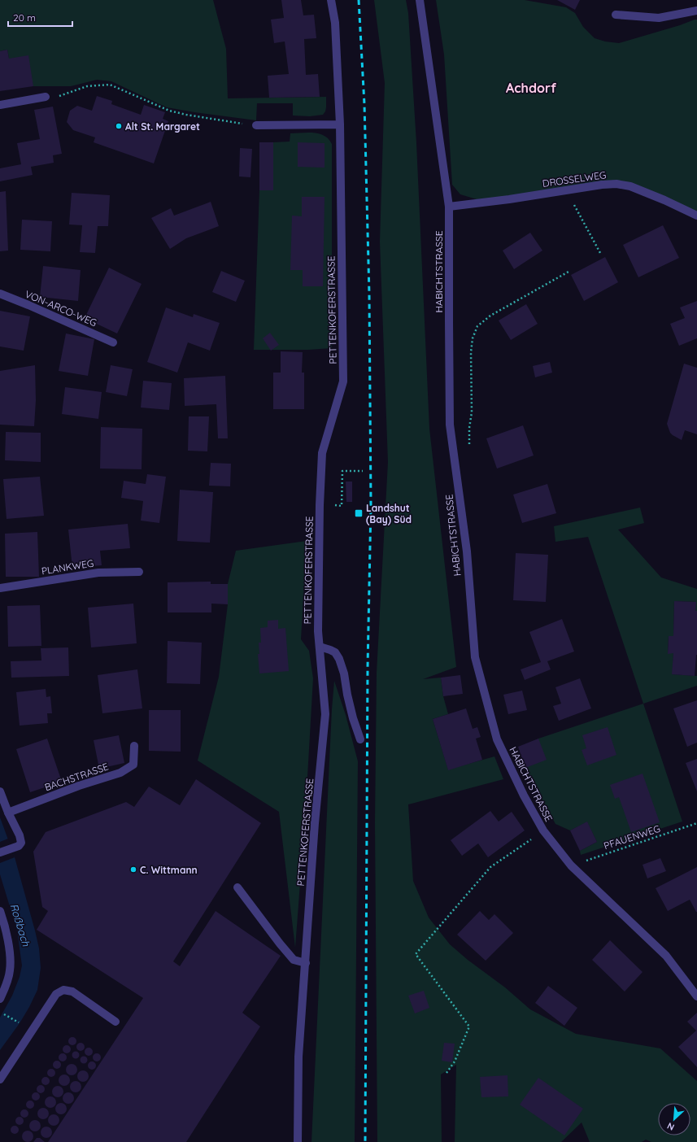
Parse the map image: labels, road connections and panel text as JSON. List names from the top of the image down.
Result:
{
  "streets": {
    "street": [
      "DROSSELWEG",
      "HABICHTSTRASSE",
      "VON-ARCO-WEG",
      "PETTENKOFERSTRASSE",
      "PLANKWEG",
      "BACHSTRASSE"
    ],
    "path": ["PFAUENWEG"]
  },
  "crossings": [
    ["DROSSELWEG", "HABICHTSTRASSE"],
    ["HABICHTSTRASSE", "PFAUENWEG"]
  ],
  "districts": ["Achdorf"],
  "water": ["Roßbach"],
  "places": {
    "other": ["Alt St. Margaret", "C. Wittmann"],
    "transit": ["Landshut (Bay) Süd"]
  },
  "scale_bar": "20 m",
  "north": "bottom left"
}
